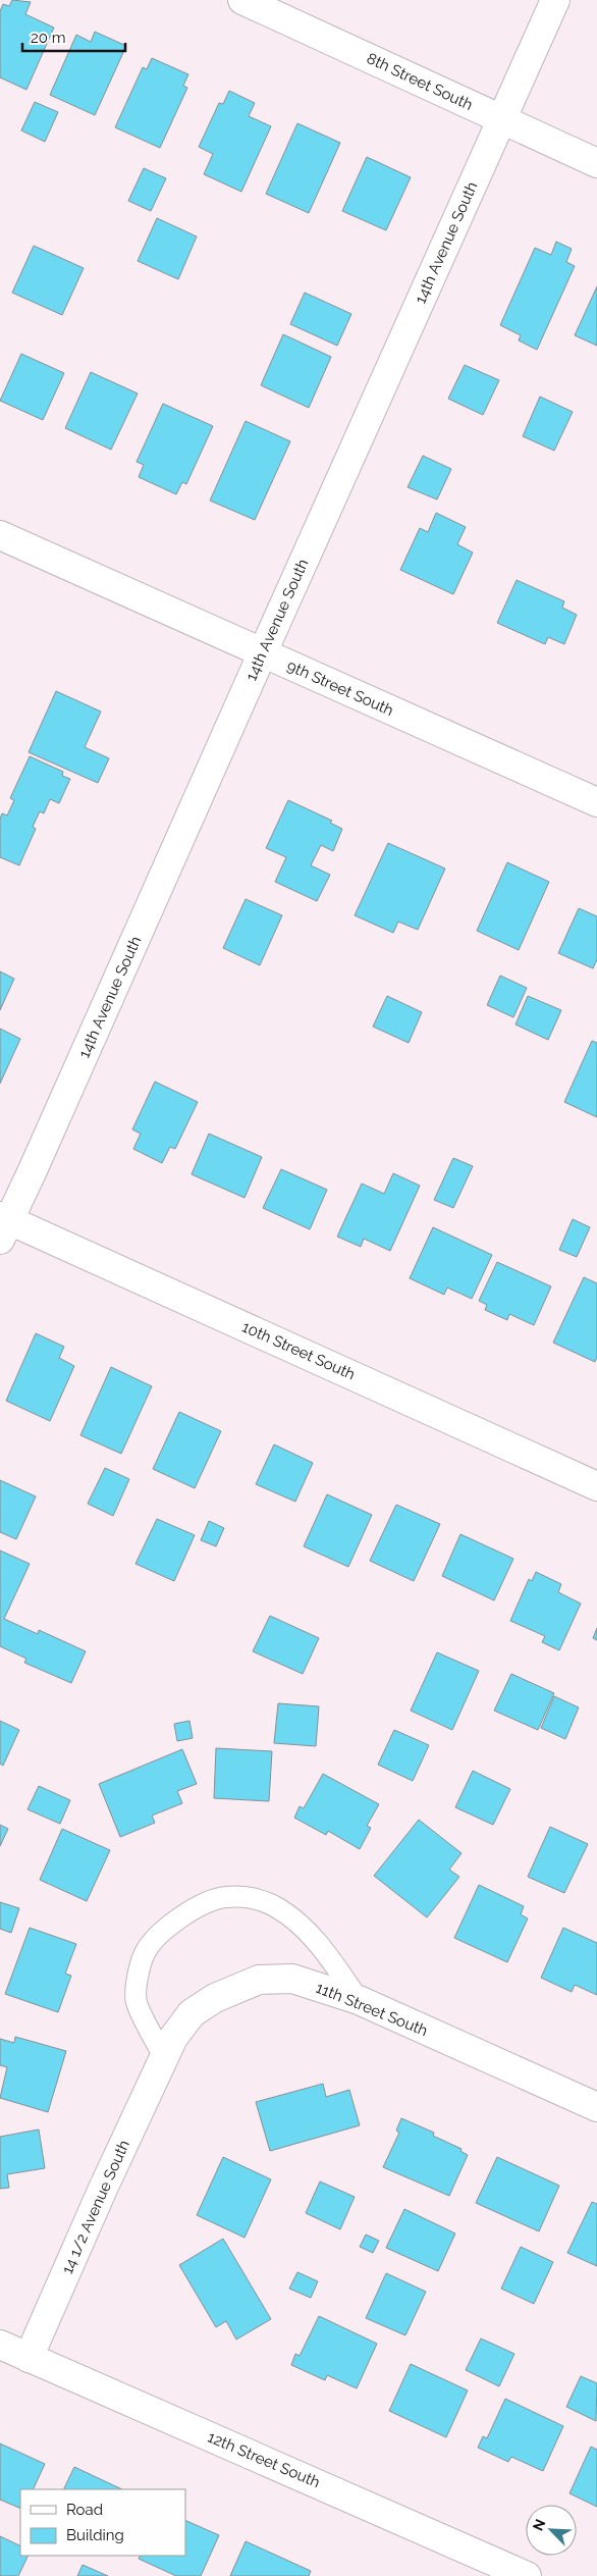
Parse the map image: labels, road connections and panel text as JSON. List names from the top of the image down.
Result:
{
  "streets": {
    "street": [
      "8th Street South",
      "14th Avenue South",
      "9th Street South",
      "10th Street South",
      "11th Street South",
      "14 1/2 Avenue South",
      "12th Street South"
    ]
  },
  "crossings": [
    ["8th Street South", "14th Avenue South"],
    ["14th Avenue South", "9th Street South"],
    ["14th Avenue South", "10th Street South"],
    ["11th Street South", "14 1/2 Avenue South"],
    ["14 1/2 Avenue South", "12th Street South"]
  ],
  "legend": ["Road", "Building"],
  "scale_bar": "20 m",
  "north": "top left"
}
